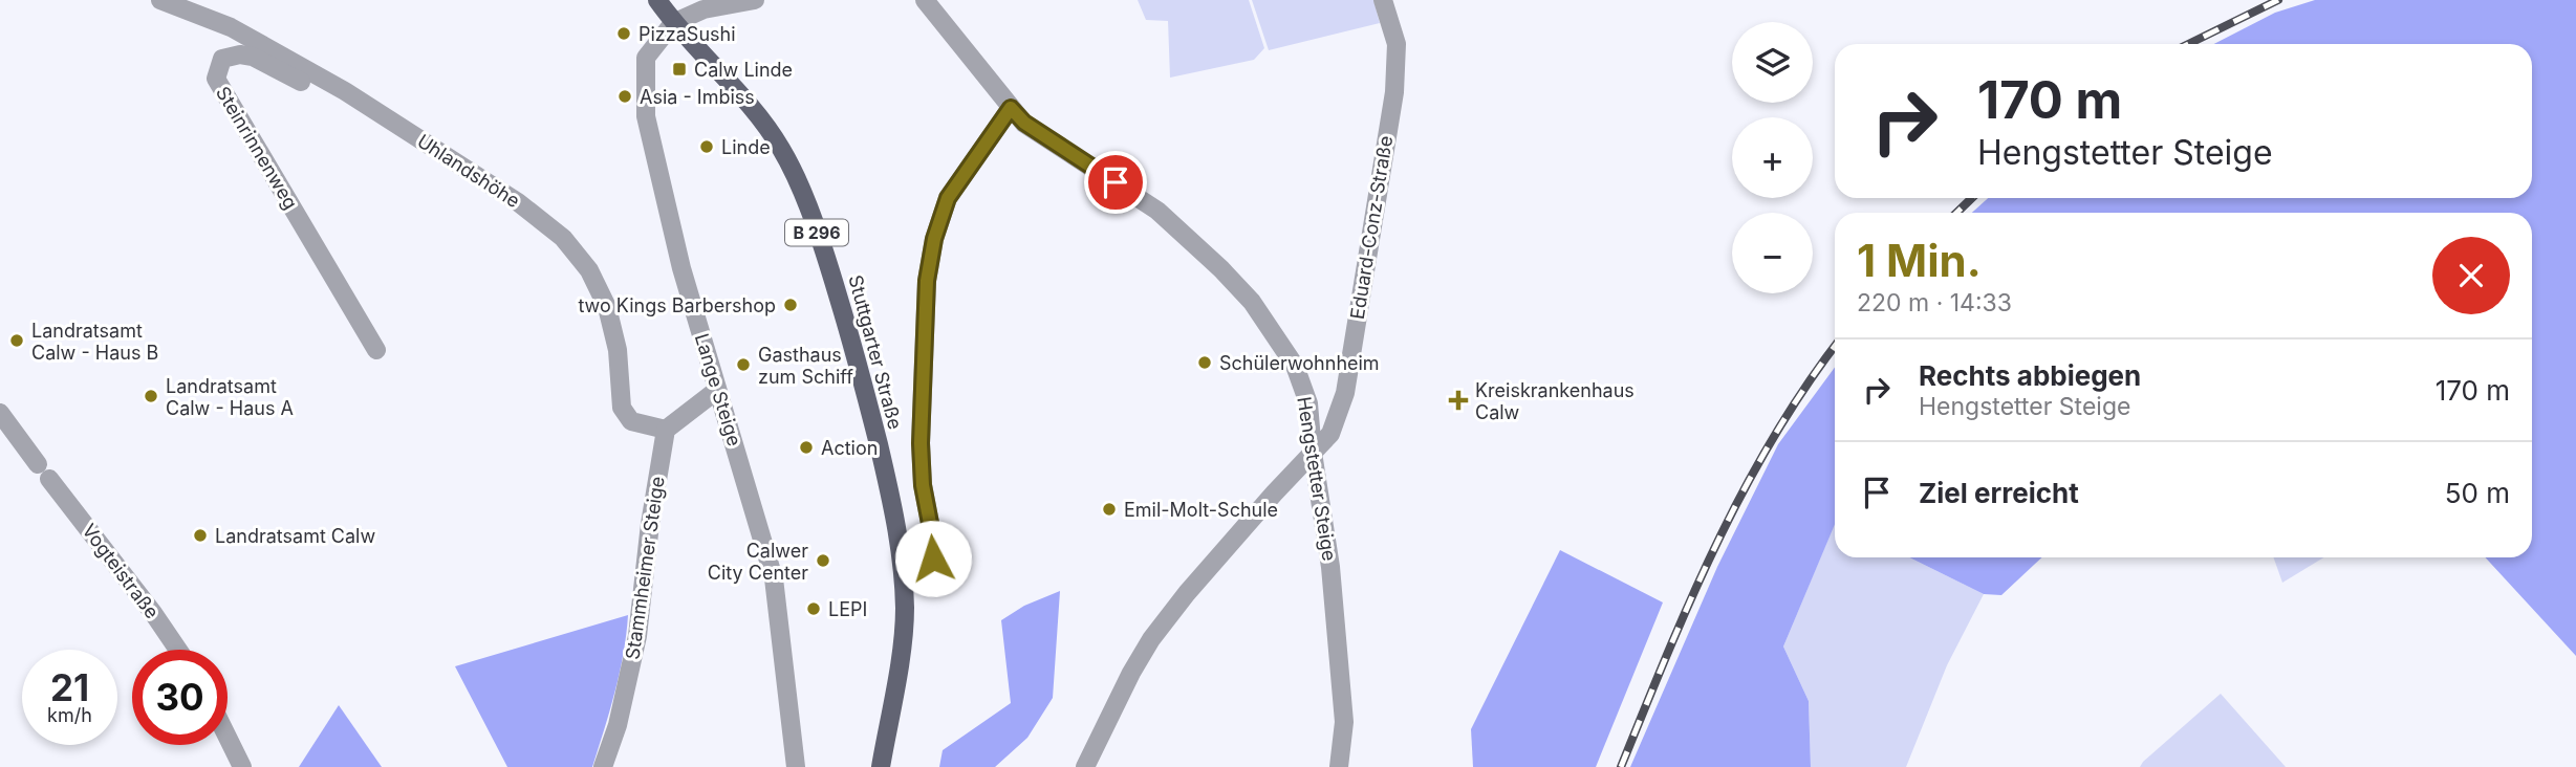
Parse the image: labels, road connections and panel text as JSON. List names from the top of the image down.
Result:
{
  "streets": {
    "main road": ["B 296", "Stuttgarter Straße"],
    "street": [
      "Steinrinnenweg",
      "Uhlandshöhe",
      "Eduard-Conz-Straße",
      "Lange Steige",
      "Hengstetter Steige",
      "Stammheimer Steige",
      "Vogteistraße"
    ]
  },
  "crossings": [
    ["Steinrinnenweg", "Uhlandshöhe"],
    ["Uhlandshöhe", "Stammheimer Steige"],
    ["Eduard-Conz-Straße", "Hengstetter Steige"],
    ["Stuttgarter Straße", "Lange Steige"]
  ],
  "places": {
    "other": [
      "PizzaSushi",
      "Asia - Imbiss",
      "Linde",
      "two Kings Barbershop",
      "Landratsamt Calw - Haus B",
      "Schülerwohnheim",
      "Gasthaus zum Schiff",
      "Landratsamt Calw - Haus A",
      "Action",
      "Emil-Molt-Schule",
      "Landratsamt Calw",
      "Calwer City Center",
      "LEPI"
    ],
    "transit": ["Calw Linde"],
    "health": ["Kreiskrankenhaus Calw"]
  },
  "page": {
    "map_buttons": ["+", "−"],
    "turn": ["170 m", "Hengstetter Steige"],
    "heading": ["1 Min.", "220 m · 14:33"],
    "list": [
      {
        "name": "Rechts abbiegen",
        "note": "Hengstetter Steige",
        "value": "170 m"
      },
      {
        "name": "Ziel erreicht",
        "value": "50 m"
      }
    ],
    "speed": "21 km/h",
    "limit": "30"
  }
}
